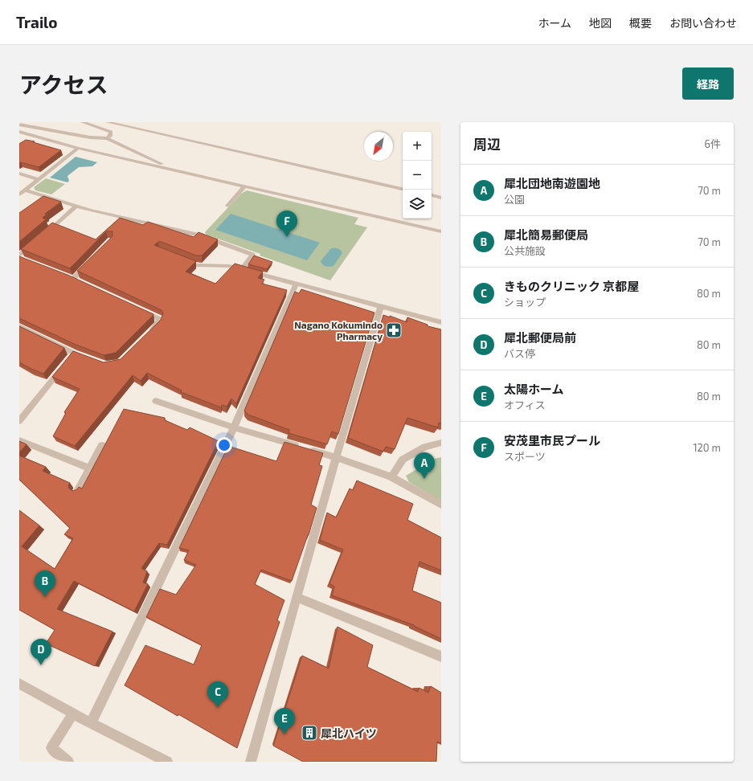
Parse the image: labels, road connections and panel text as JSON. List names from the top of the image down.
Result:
{
  "places": {
    "pharmacy": ["Nagano Kokumindo Pharmacy"],
    "building": ["犀北ハイツ"]
  },
  "north": "bottom left",
  "page": {
    "header": "Trailo",
    "nav": [
      "ホーム",
      "地図",
      "概要",
      "お問い合わせ"
    ],
    "title": "アクセス",
    "buttons": "経路",
    "heading": ["周辺", "6件"],
    "map_buttons": ["+", "−"],
    "list": [
      {
        "mark": "A",
        "name": "犀北団地南遊園地",
        "note": "公園",
        "value": "70 m"
      },
      {
        "mark": "B",
        "name": "犀北簡易郵便局",
        "note": "公共施設",
        "value": "70 m"
      },
      {
        "mark": "C",
        "name": "きものクリニック 京都屋",
        "note": "ショップ",
        "value": "80 m"
      },
      {
        "mark": "D",
        "name": "犀北郵便局前",
        "note": "バス停",
        "value": "80 m"
      },
      {
        "mark": "E",
        "name": "太陽ホーム",
        "note": "オフィス",
        "value": "80 m"
      },
      {
        "mark": "F",
        "name": "安茂里市民プール",
        "note": "スポーツ",
        "value": "120 m"
      }
    ],
    "pins": [
      "F",
      "A",
      "B",
      "D",
      "C",
      "E"
    ]
  }
}
